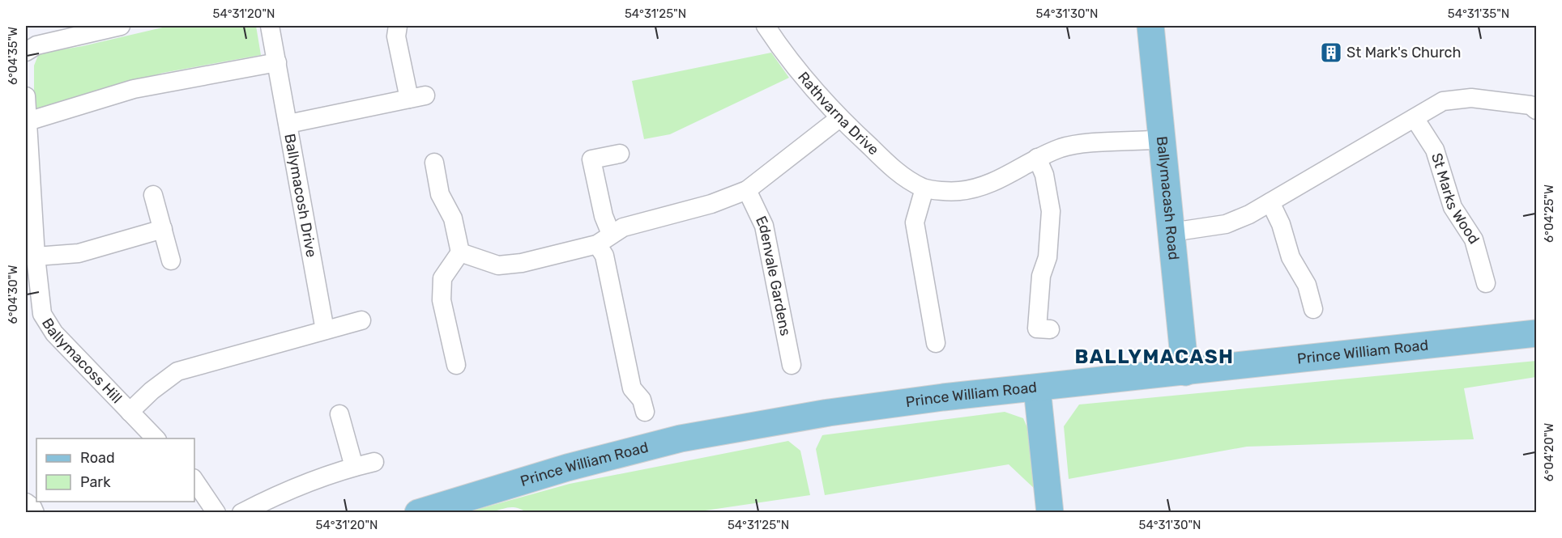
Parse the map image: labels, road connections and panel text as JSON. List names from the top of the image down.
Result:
{
  "streets": {
    "main road": ["Ballymacash Road", "Prince William Road"],
    "street": [
      "Rathvarna Drive",
      "Ballymacosh Drive",
      "St Marks Wood",
      "Edenvale Gardens",
      "Ballymacoss Hill"
    ]
  },
  "crossings": [
    ["Rathvarna Drive", "Ballymacash Road"],
    ["Ballymacash Road", "Prince William Road"]
  ],
  "districts": ["BALLYMACASH"],
  "places": {
    "building": ["St Mark's Church"]
  },
  "legend": ["Road", "Park"],
  "coordinates": [
    "54°31'20\"N",
    "54°31'25\"N",
    "54°31'30\"N",
    "54°31'35\"N",
    "6°04'35\"W",
    "6°04'25\"W",
    "6°04'30\"W",
    "6°04'20\"W"
  ]
}
